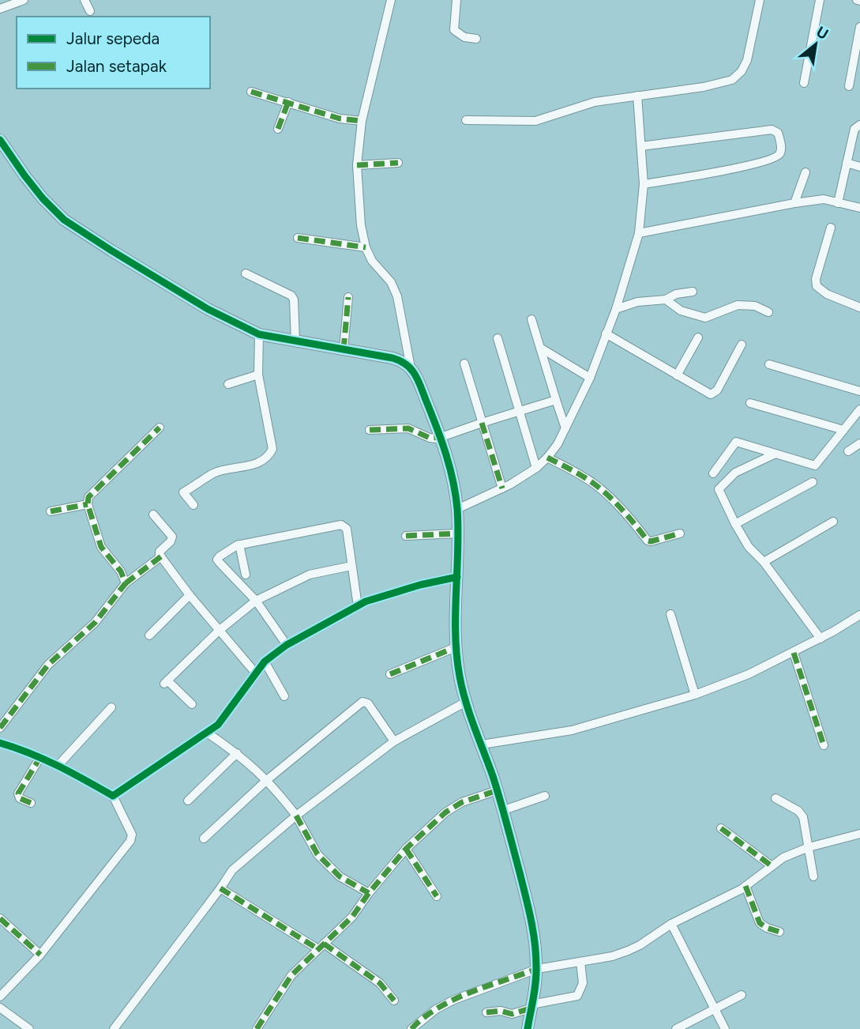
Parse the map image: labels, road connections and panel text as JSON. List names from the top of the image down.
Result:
{
  "legend": ["Jalur sepeda", "Jalan setapak"],
  "north": "top right"
}
